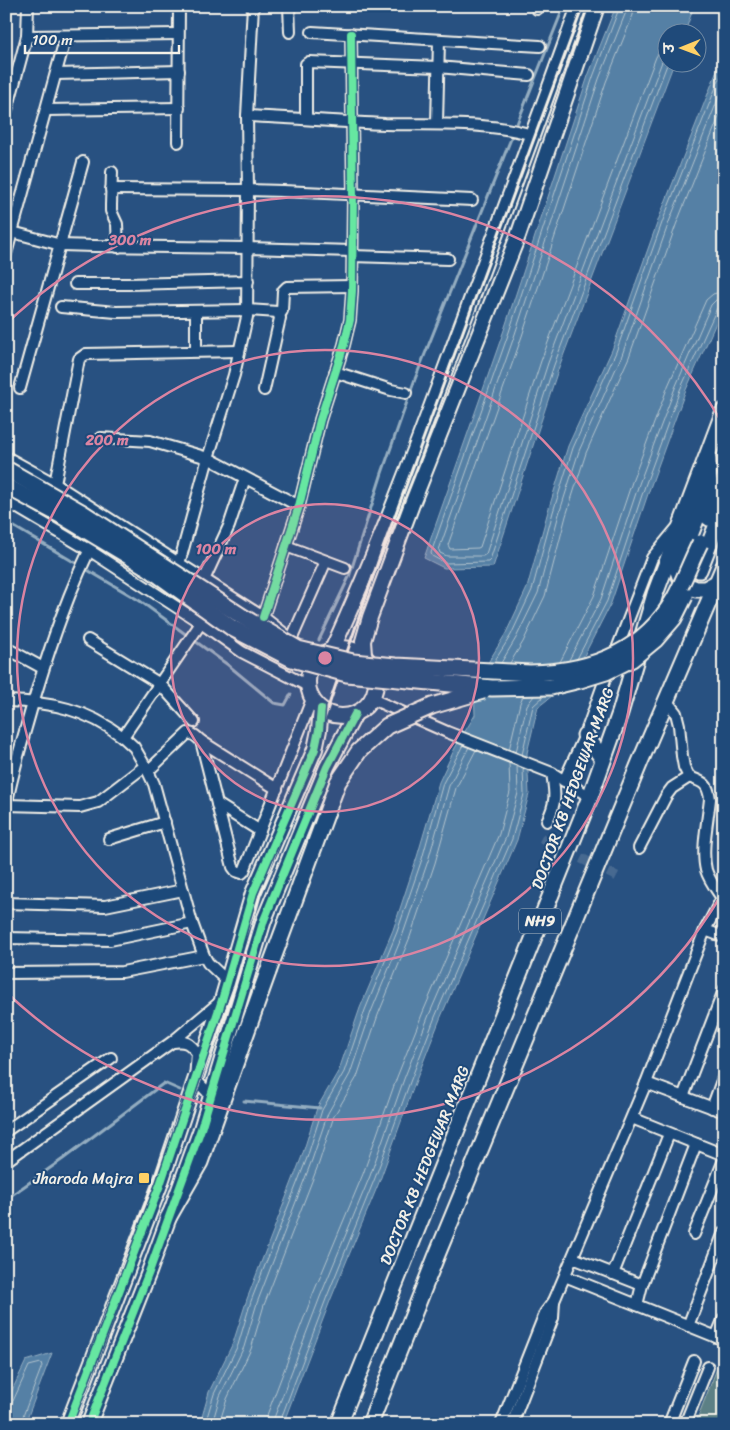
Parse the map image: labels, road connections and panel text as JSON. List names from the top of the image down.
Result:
{
  "streets": {
    "highway": ["DOCTOR KB HEDGEWAR MARG", "NH9"]
  },
  "places": {
    "transit": ["Jharoda Majra"]
  },
  "scale_bar": "100 m",
  "north": "left",
  "rings": ["300 m", "200 m", "100 m"]
}
